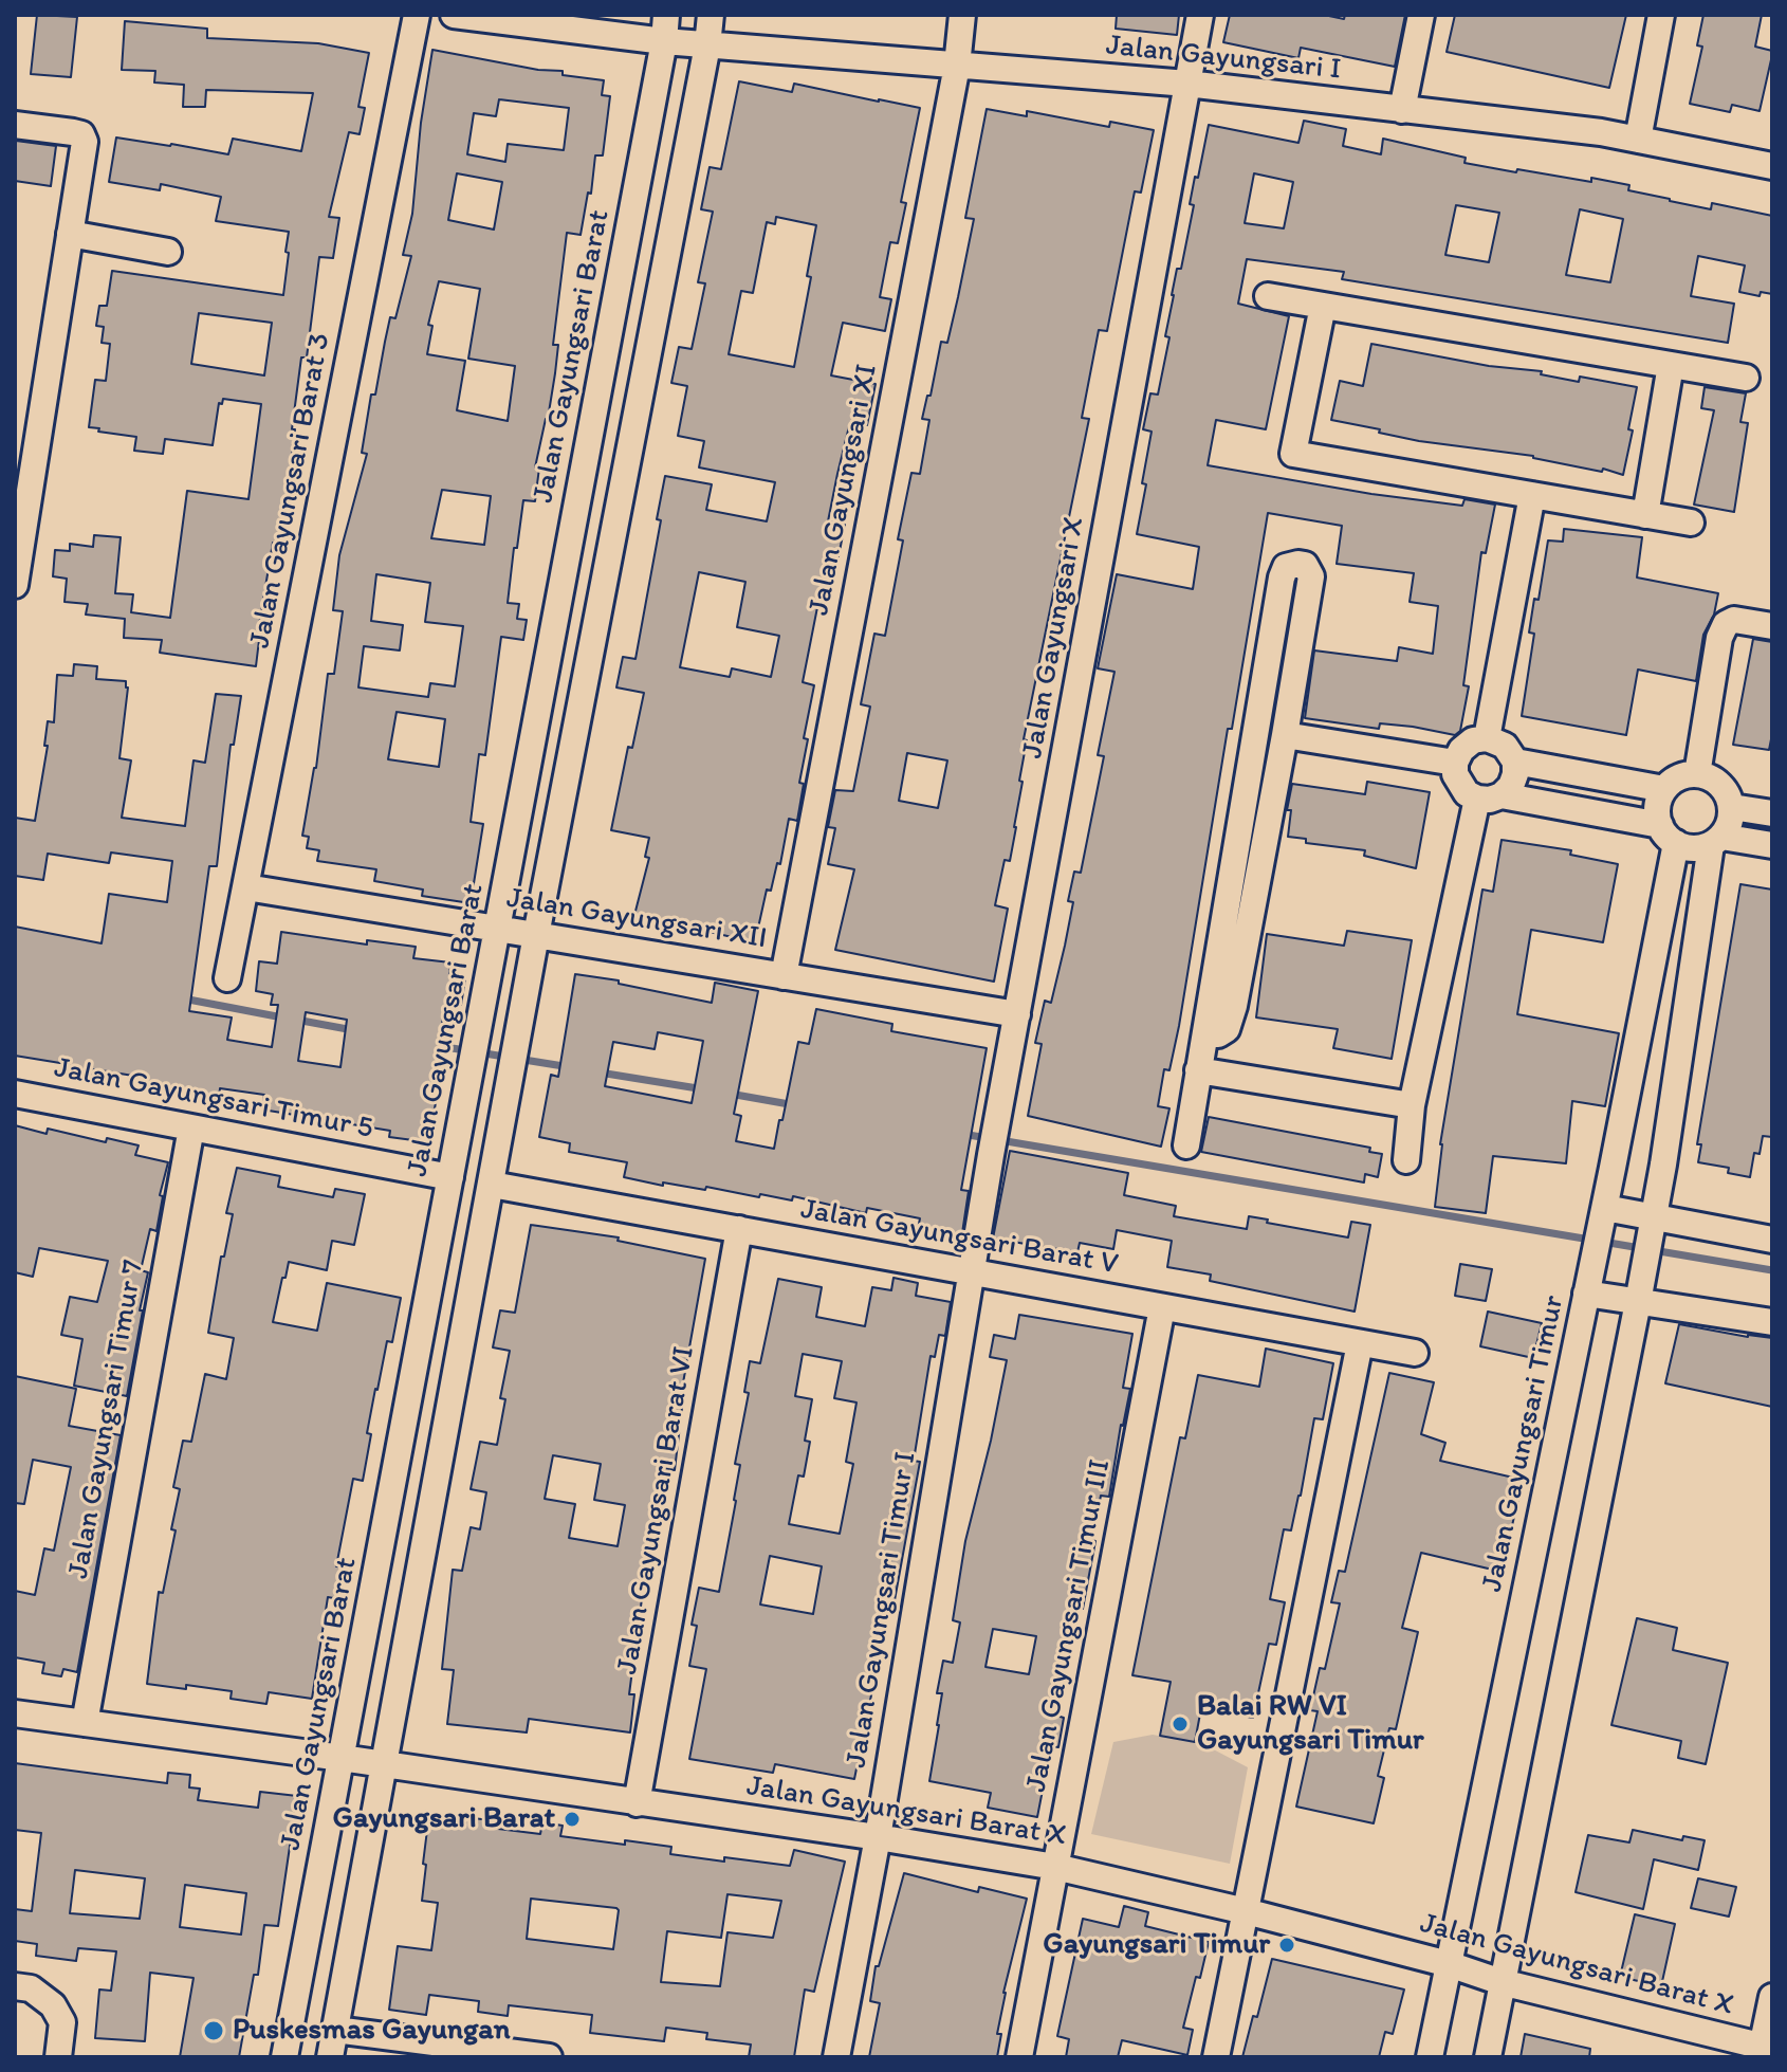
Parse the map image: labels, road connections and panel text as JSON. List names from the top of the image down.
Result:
{
  "streets": {
    "street": [
      "Jalan Gayungsari I",
      "Jalan Gayungsari Barat",
      "Jalan Gayungsari XI",
      "Jalan Gayungsari Barat 3",
      "Jalan Gayungsari X",
      "Jalan Gayungsari XII",
      "Jalan Gayungsari Timur 5",
      "Jalan Gayungsari Barat V",
      "Jalan Gayungsari Timur 7",
      "Jalan Gayungsari Timur",
      "Jalan Gayungsari Barat VI",
      "Jalan Gayungsari Timur I",
      "Jalan Gayungsari Timur III",
      "Jalan Gayungsari Barat X"
    ]
  },
  "crossings": [
    ["Jalan Gayungsari I", "Jalan Gayungsari Barat"],
    ["Jalan Gayungsari I", "Jalan Gayungsari XI"],
    ["Jalan Gayungsari I", "Jalan Gayungsari X"],
    ["Jalan Gayungsari Barat", "Jalan Gayungsari XII"],
    ["Jalan Gayungsari Barat", "Jalan Gayungsari Timur 5"],
    ["Jalan Gayungsari Barat", "Jalan Gayungsari Barat X"],
    ["Jalan Gayungsari XI", "Jalan Gayungsari XII"],
    ["Jalan Gayungsari Barat 3", "Jalan Gayungsari XII"],
    ["Jalan Gayungsari X", "Jalan Gayungsari XII"],
    ["Jalan Gayungsari X", "Jalan Gayungsari Barat V"],
    ["Jalan Gayungsari X", "Jalan Gayungsari Timur I"],
    ["Jalan Gayungsari Timur 5", "Jalan Gayungsari Timur 7"],
    ["Jalan Gayungsari Barat V", "Jalan Gayungsari Barat VI"],
    ["Jalan Gayungsari Barat V", "Jalan Gayungsari Timur I"],
    ["Jalan Gayungsari Barat V", "Jalan Gayungsari Timur III"],
    ["Jalan Gayungsari Timur 7", "Jalan Gayungsari Barat X"],
    ["Jalan Gayungsari Timur", "Jalan Gayungsari Barat X"],
    ["Jalan Gayungsari Barat VI", "Jalan Gayungsari Barat X"],
    ["Jalan Gayungsari Timur I", "Jalan Gayungsari Barat X"],
    ["Jalan Gayungsari Timur III", "Jalan Gayungsari Barat X"]
  ],
  "places": [
    "Balai RW VI Gayungsari Timur",
    "Gayungsari Barat",
    "Gayungsari Timur",
    "Puskesmas Gayungan"
  ]
}
